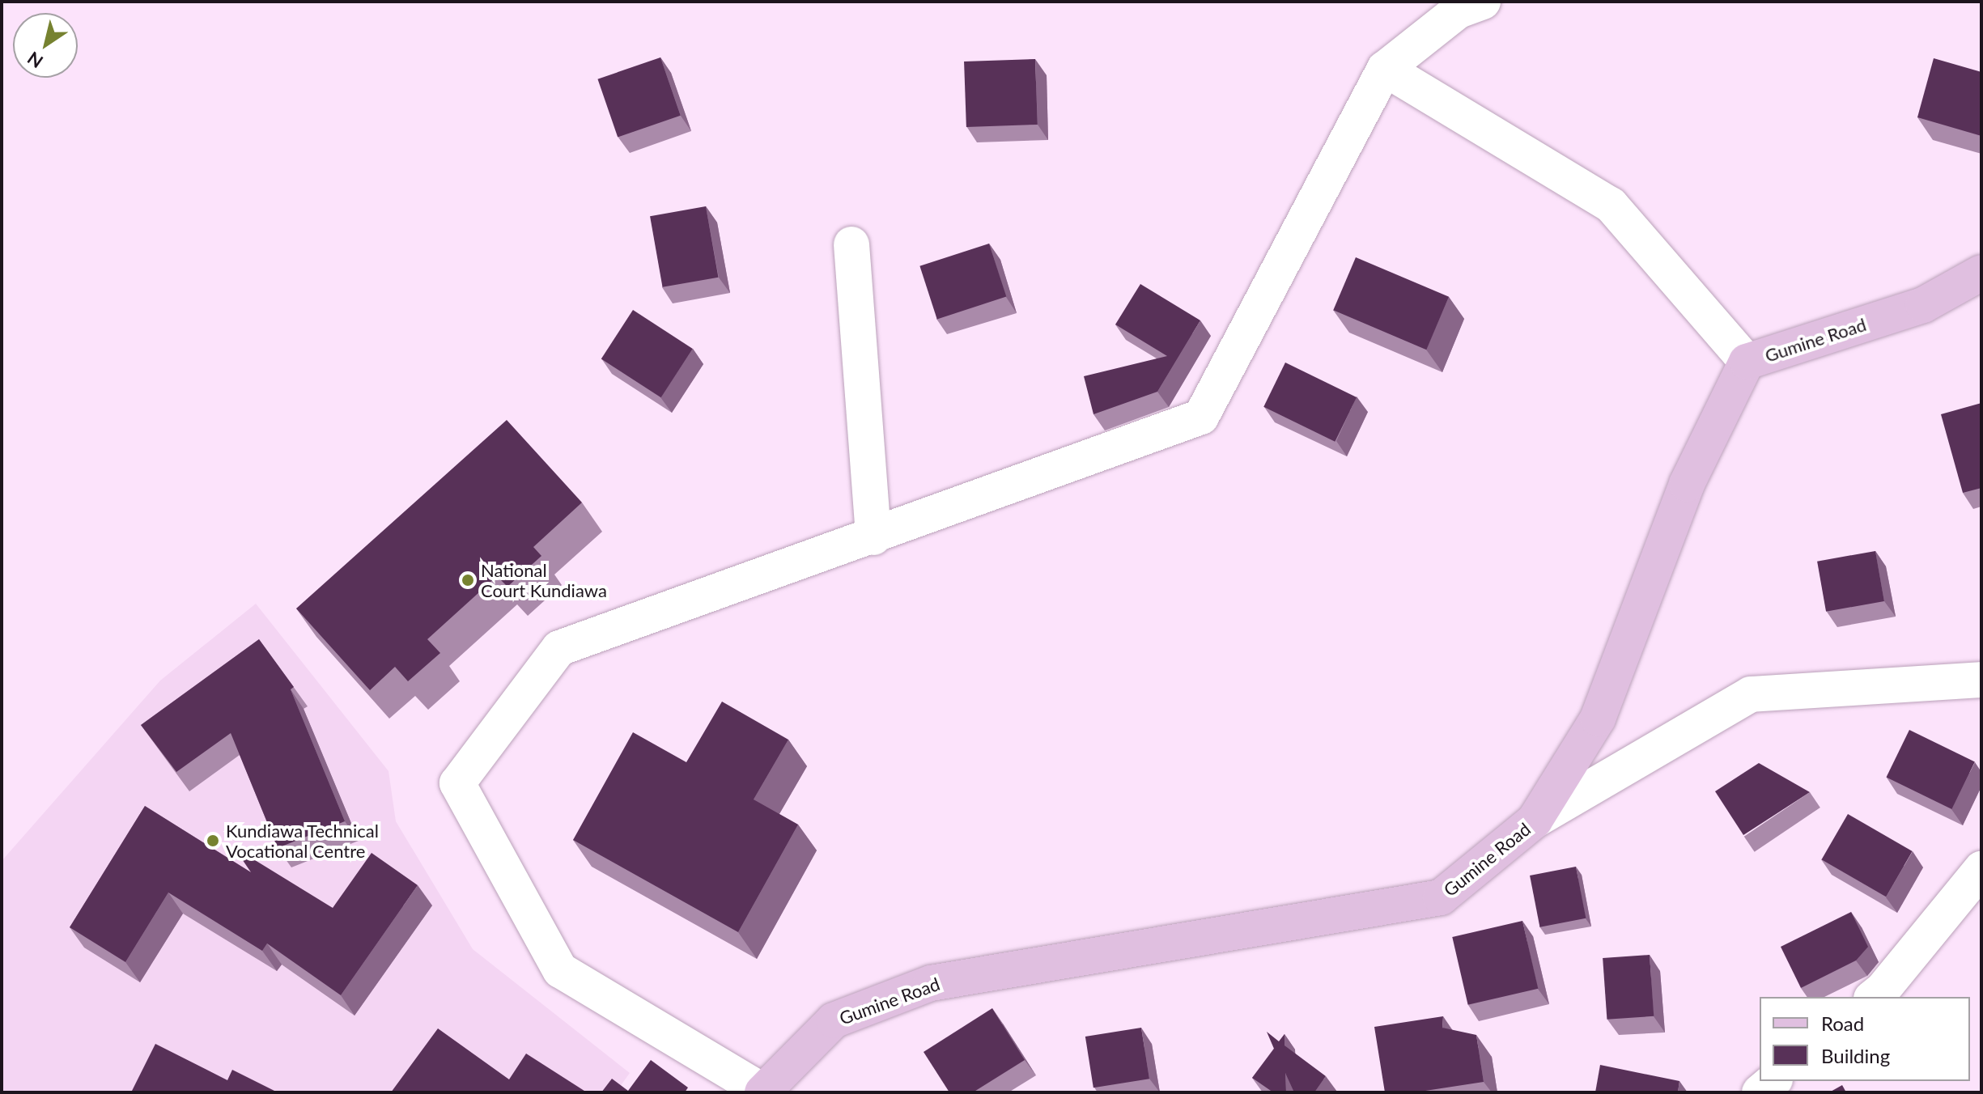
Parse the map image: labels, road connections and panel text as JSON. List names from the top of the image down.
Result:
{
  "streets": {
    "main road": ["Gumine Road"]
  },
  "places": ["National Court Kundiawa", "Kundiawa Technical Vocational Centre"],
  "legend": ["Road", "Building"],
  "north": "bottom left"
}
